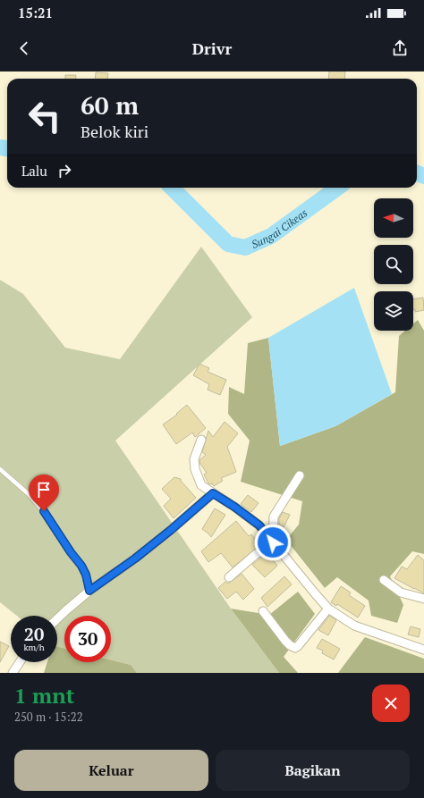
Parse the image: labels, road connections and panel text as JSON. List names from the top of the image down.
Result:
{
  "water": ["Sungai Cikeas"],
  "north": "left",
  "page": {
    "status": "15:21",
    "header": "Drivr",
    "turn": ["60 m", "Belok kiri"],
    "then": "Lalu",
    "speed": "20 km/h",
    "limit": "30",
    "heading": ["1 mnt", "250 m · 15:22"],
    "buttons": ["Keluar", "Bagikan"]
  }
}
